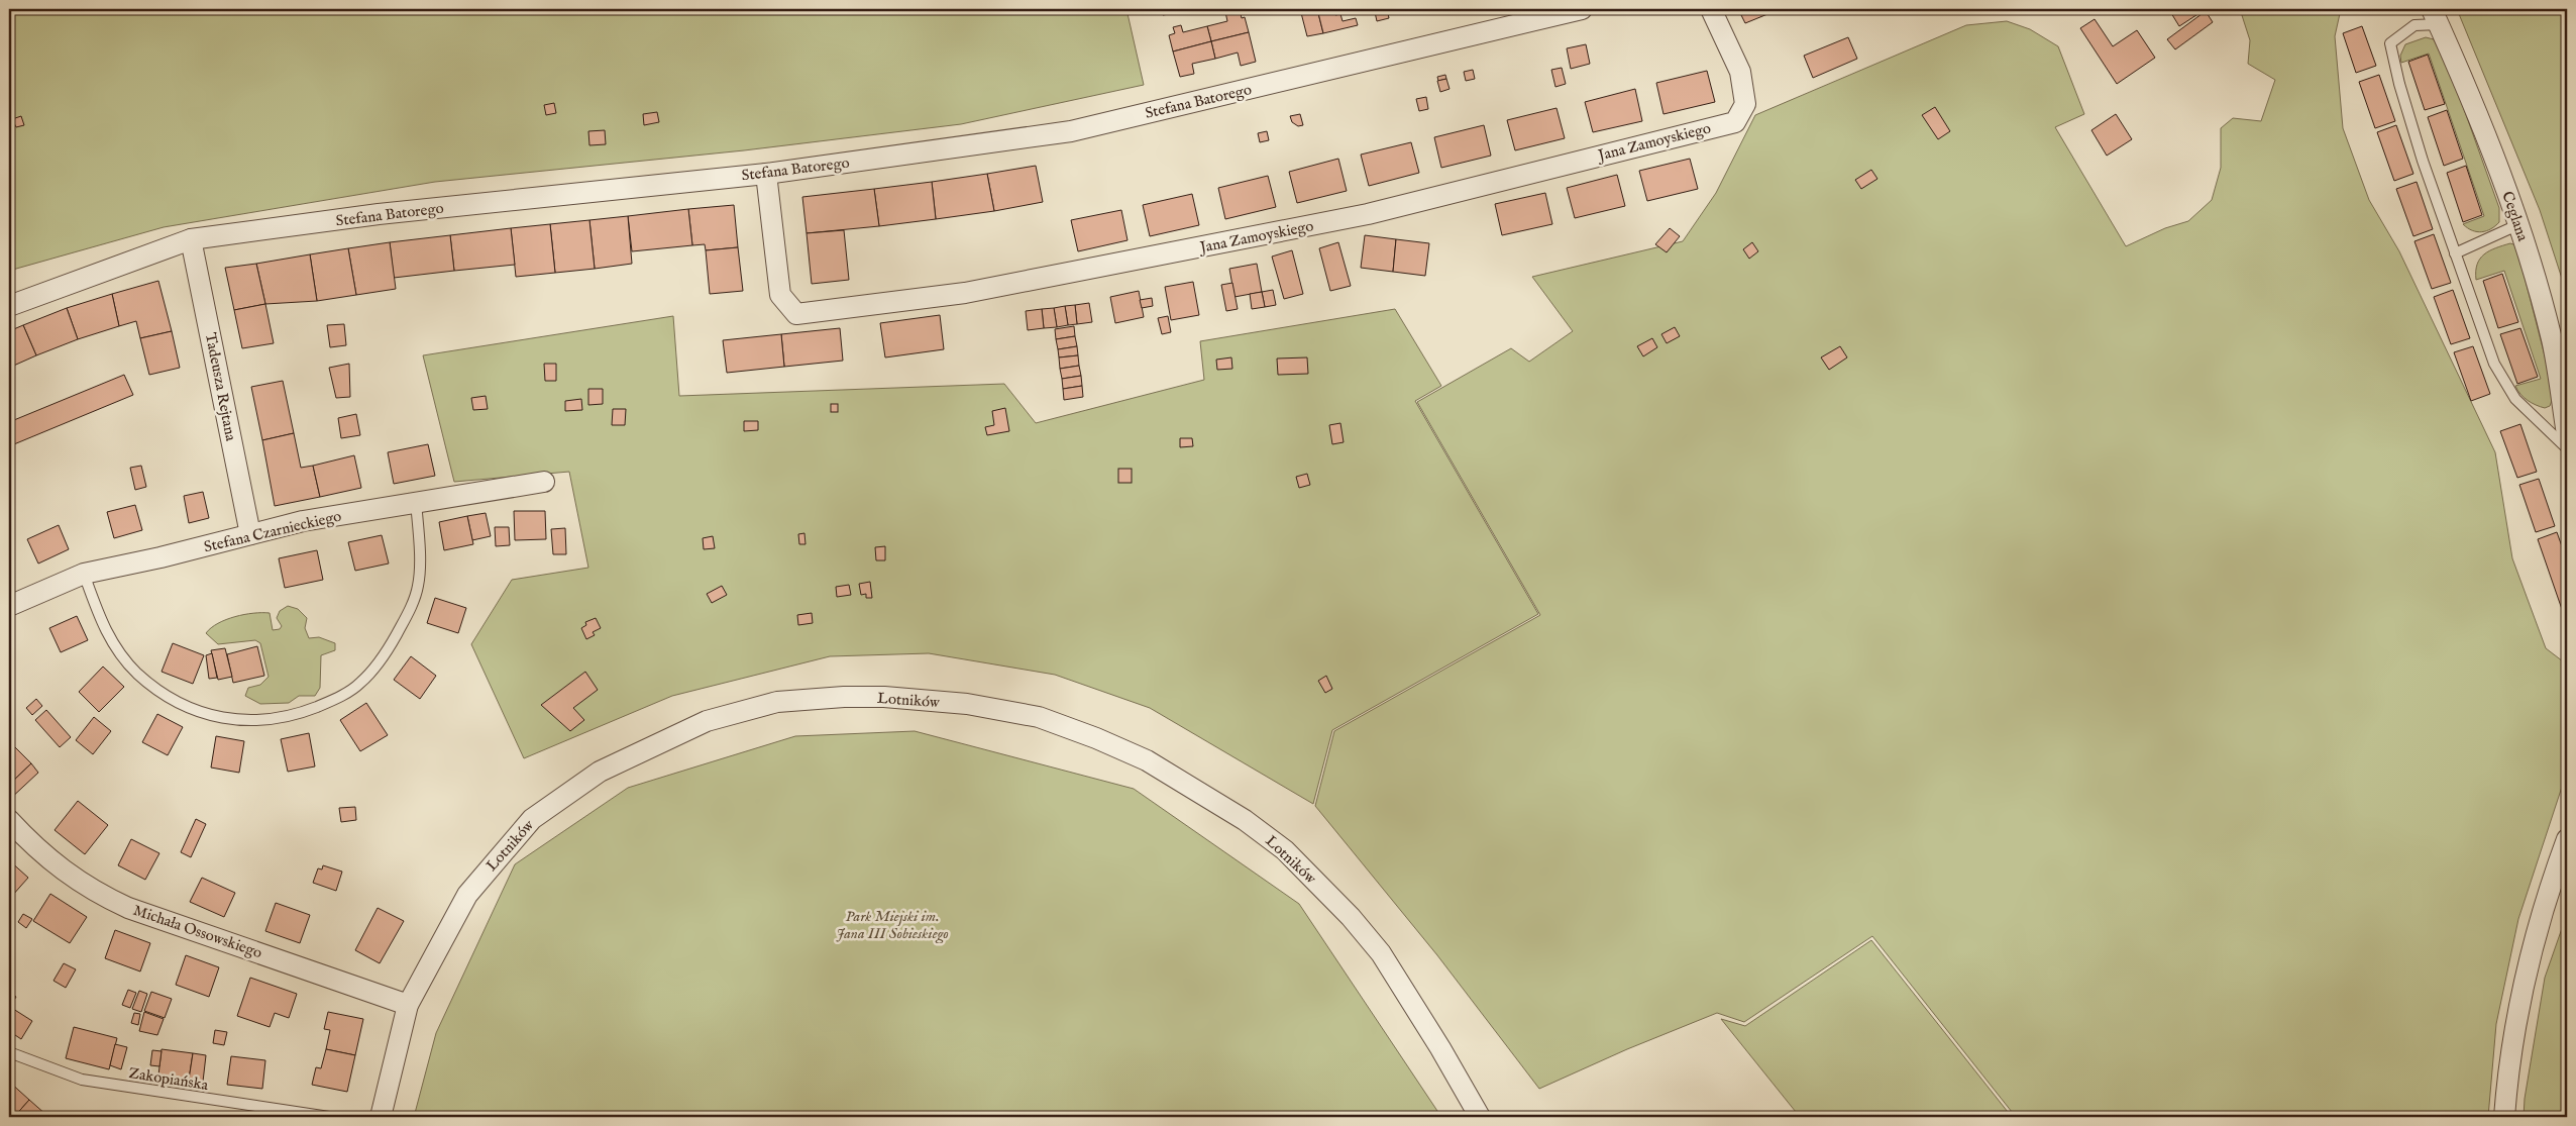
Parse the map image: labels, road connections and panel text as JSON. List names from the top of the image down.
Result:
{
  "streets": {
    "street": [
      "Stefana Batorego",
      "Jana Zamoyskiego",
      "Ceglana",
      "Tadeusza Rejtana",
      "Stefana Czarnieckiego",
      "Lotników",
      "Michała Ossowskiego"
    ],
    "lane": ["Zakopiańska"]
  },
  "crossings": [
    ["Stefana Batorego", "Jana Zamoyskiego"],
    ["Stefana Batorego", "Tadeusza Rejtana"],
    ["Tadeusza Rejtana", "Stefana Czarnieckiego"],
    ["Lotników", "Michała Ossowskiego"]
  ],
  "parks": ["Park Miejski im. Jana III Sobieskiego"]
}
